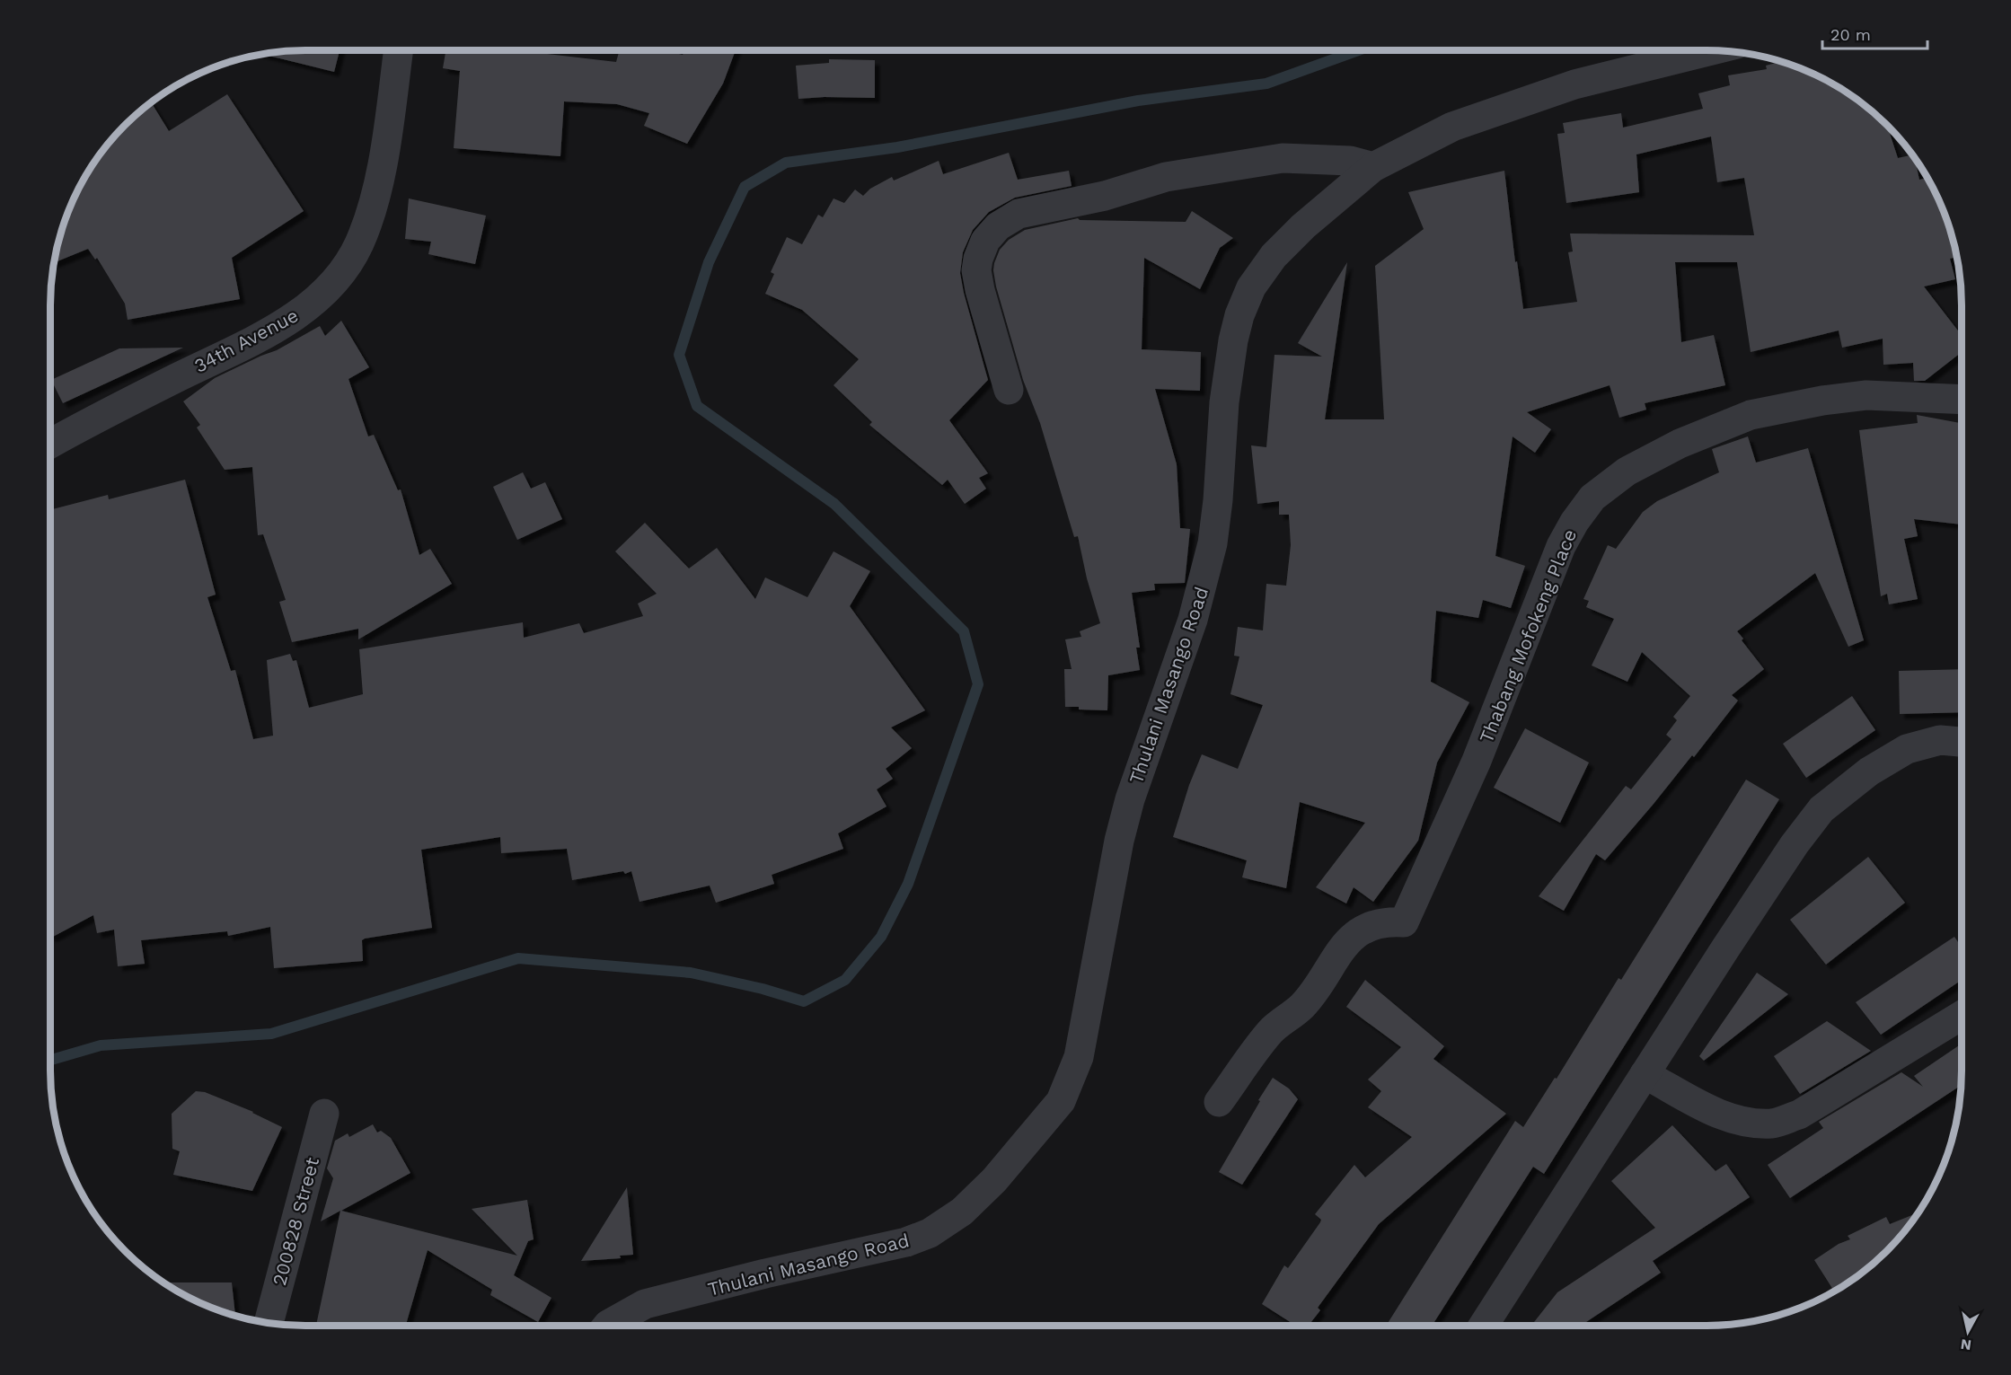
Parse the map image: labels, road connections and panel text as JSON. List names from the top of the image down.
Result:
{
  "streets": {
    "street": [
      "34th Avenue",
      "Thabang Mofokeng Place",
      "Thulani Masango Road",
      "200828 Street"
    ]
  },
  "scale_bar": "20 m",
  "north": "bottom"
}
